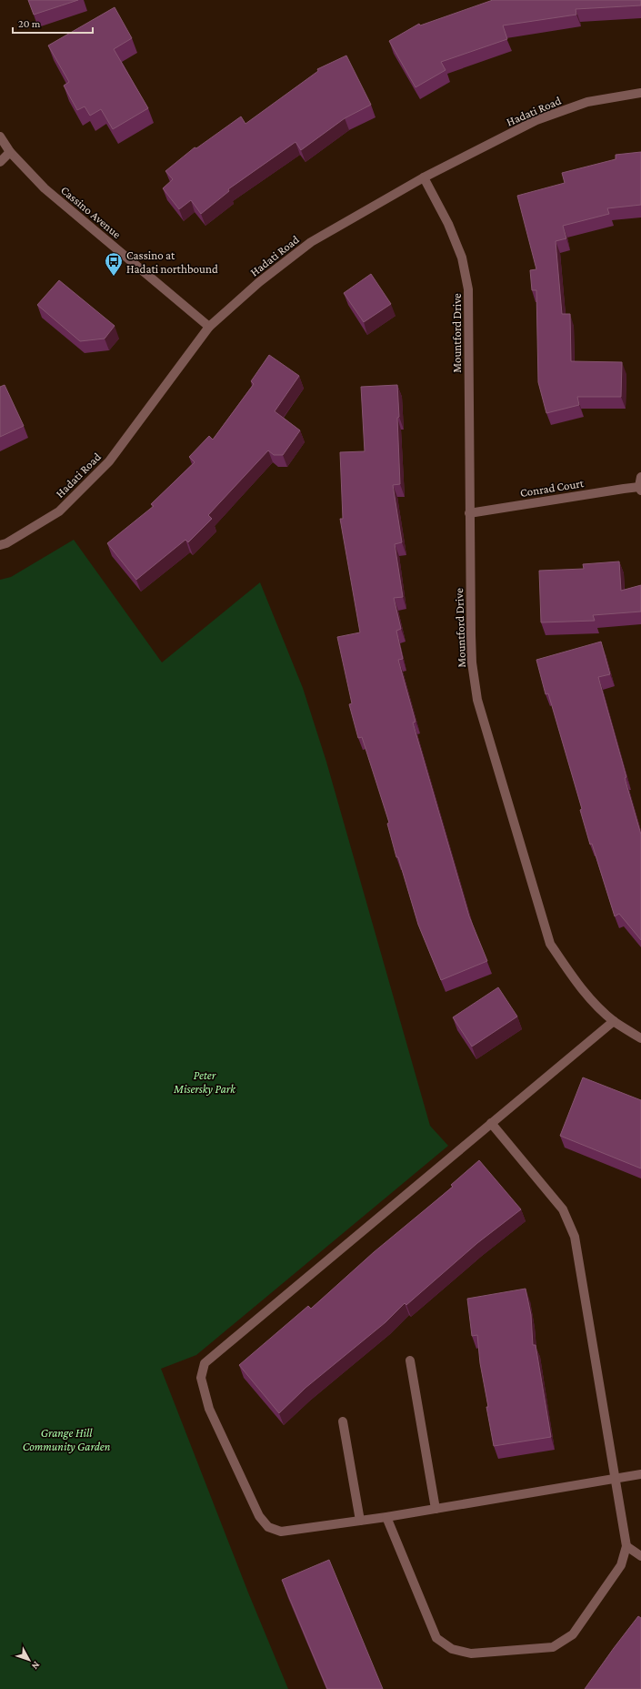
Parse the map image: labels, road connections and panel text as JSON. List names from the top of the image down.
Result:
{
  "streets": {
    "street": [
      "Hadati Road",
      "Cassino Avenue",
      "Mountford Drive",
      "Conrad Court"
    ]
  },
  "crossings": [
    ["Hadati Road", "Cassino Avenue"],
    ["Hadati Road", "Mountford Drive"],
    ["Mountford Drive", "Conrad Court"]
  ],
  "parks": ["Peter Misersky Park", "Grange Hill Community Garden"],
  "places": {
    "bus stop": ["Cassino at Hadati northbound"]
  },
  "scale_bar": "20 m",
  "north": "bottom right"
}
